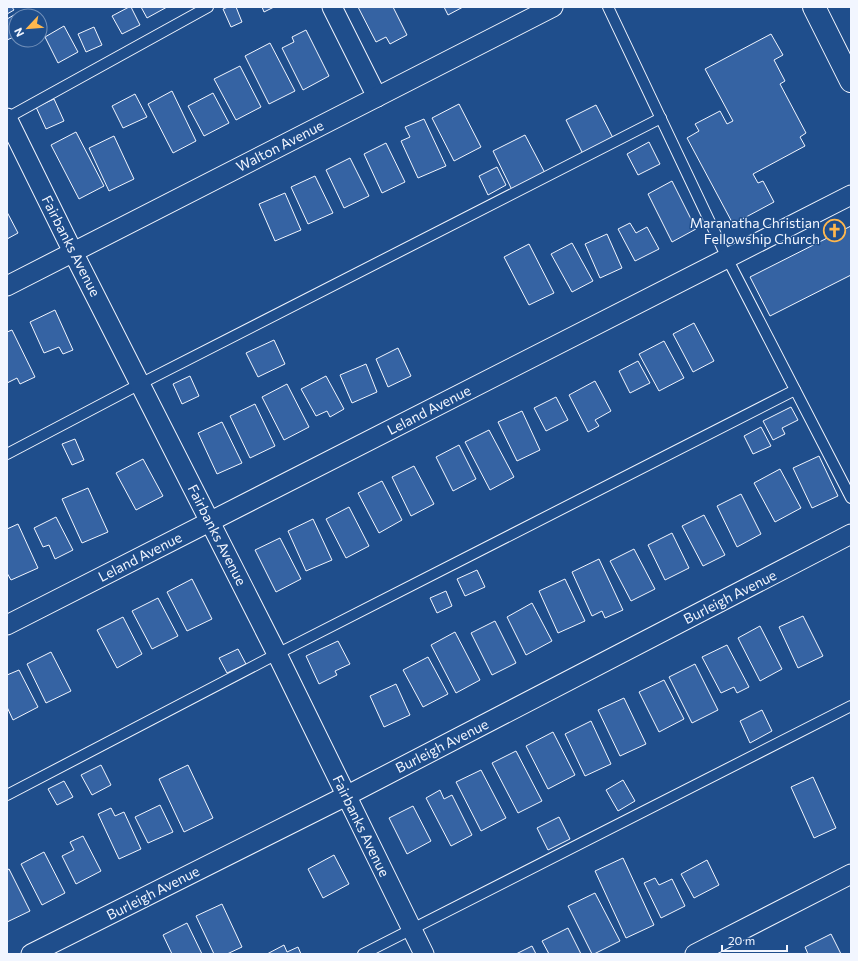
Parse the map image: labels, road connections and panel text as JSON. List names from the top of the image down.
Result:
{
  "streets": {
    "street": [
      "Walton Avenue",
      "Fairbanks Avenue",
      "Leland Avenue",
      "Burleigh Avenue"
    ]
  },
  "crossings": [
    ["Walton Avenue", "Fairbanks Avenue"],
    ["Fairbanks Avenue", "Leland Avenue"],
    ["Fairbanks Avenue", "Burleigh Avenue"]
  ],
  "places": {
    "church": ["Maranatha Christian Fellowship Church"]
  },
  "scale_bar": "20 m",
  "north": "bottom left"
}
